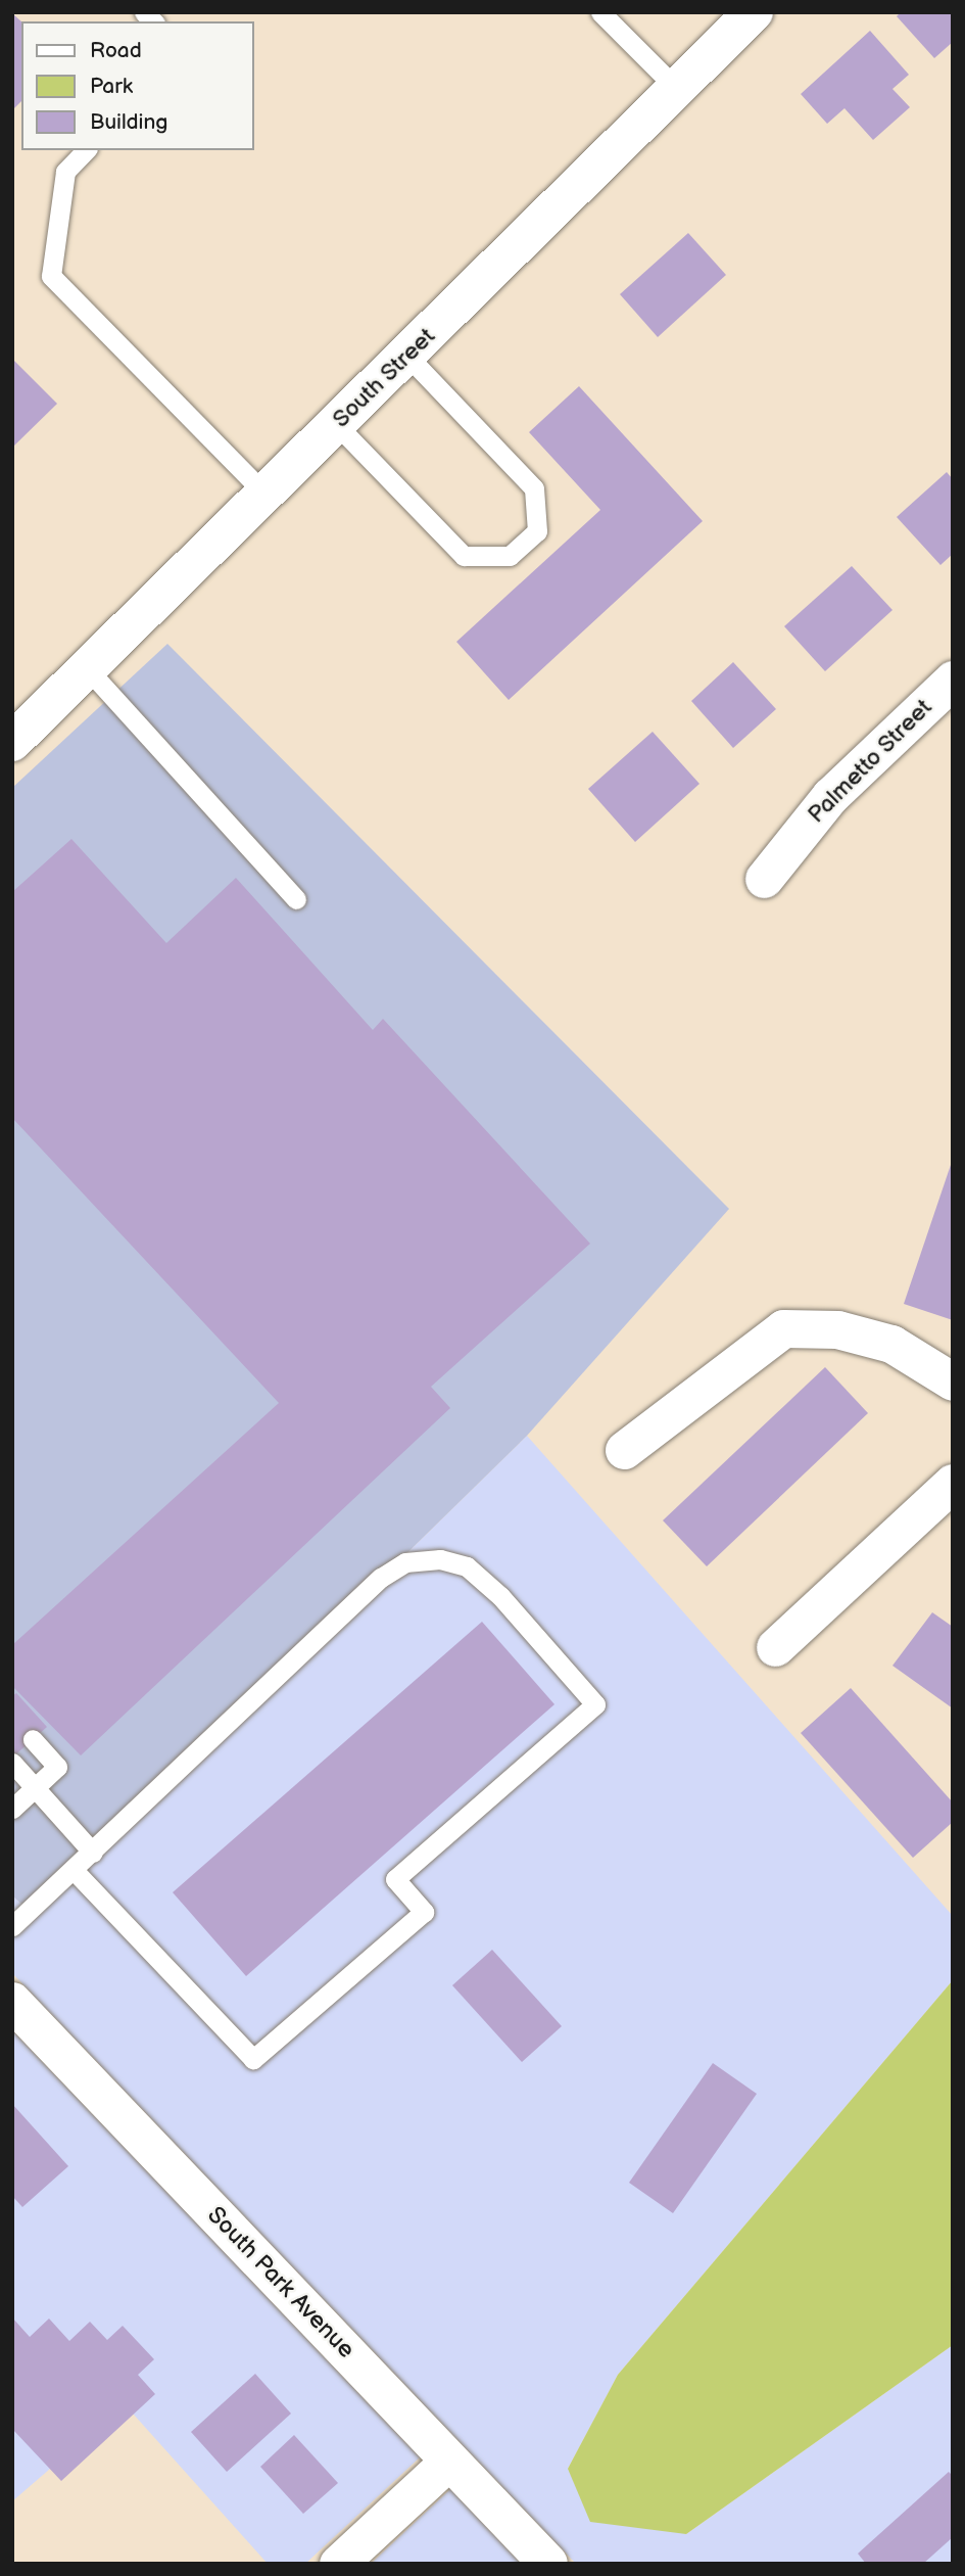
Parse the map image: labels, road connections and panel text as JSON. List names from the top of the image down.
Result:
{
  "streets": {
    "main road": ["South Street", "South Park Avenue"],
    "street": ["Palmetto Street"]
  },
  "legend": ["Road", "Park", "Building"]
}
